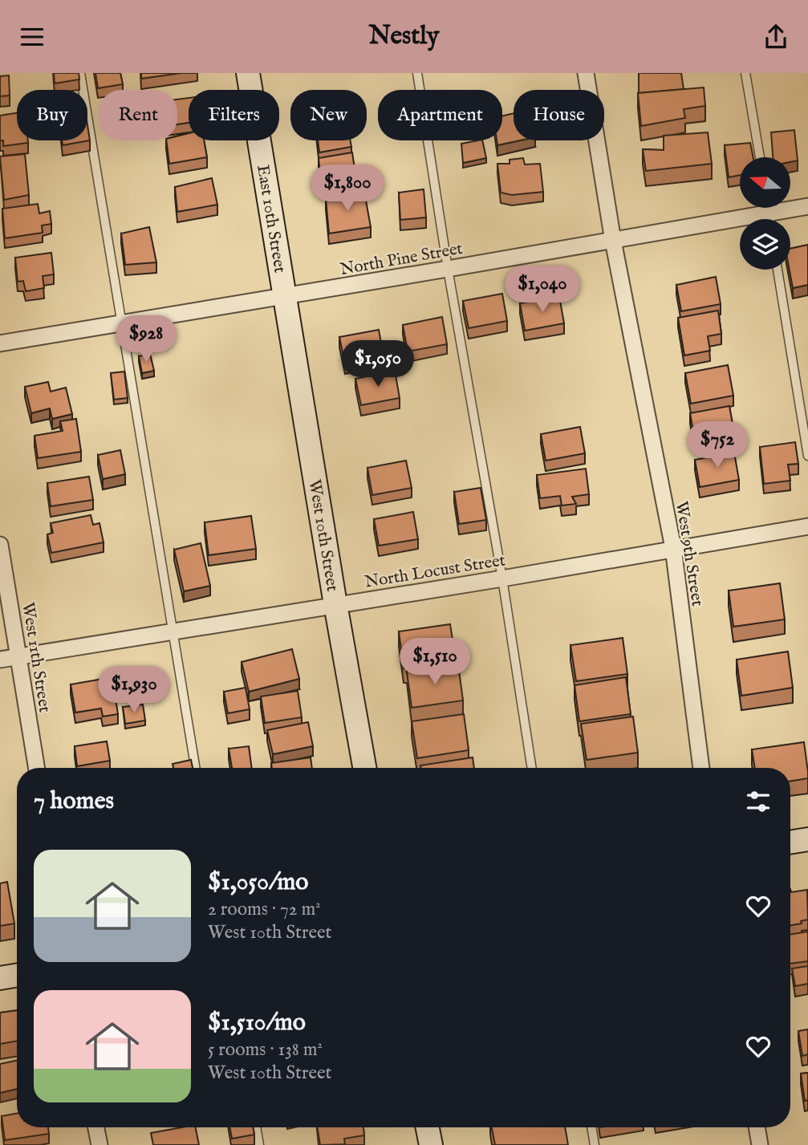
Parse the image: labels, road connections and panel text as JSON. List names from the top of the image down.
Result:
{
  "streets": {
    "street": [
      "East 10th Street",
      "North Pine Street",
      "West 10th Street",
      "West 9th Street",
      "North Locust Street",
      "West 11th Street"
    ]
  },
  "crossings": [
    ["East 10th Street", "North Pine Street"],
    ["East 10th Street", "West 10th Street"],
    ["North Pine Street", "West 10th Street"],
    ["North Pine Street", "West 9th Street"],
    ["West 10th Street", "North Locust Street"],
    ["West 9th Street", "North Locust Street"],
    ["North Locust Street", "West 11th Street"]
  ],
  "north": "left",
  "page": {
    "header": "Nestly",
    "chip": [
      "Buy",
      "Rent",
      "Filters",
      "New",
      "Apartment",
      "House"
    ],
    "price": [
      "$1,800",
      "$1,040",
      "$928",
      "$1,050",
      "$752",
      "$1,510",
      "$1,930"
    ],
    "heading": "7 homes",
    "list": [
      {
        "name": "$1,050/mo",
        "note": "2 rooms · 72 m² · West 10th Street"
      },
      {
        "name": "$1,510/mo",
        "note": "5 rooms · 138 m² · West 10th Street"
      }
    ]
  }
}
